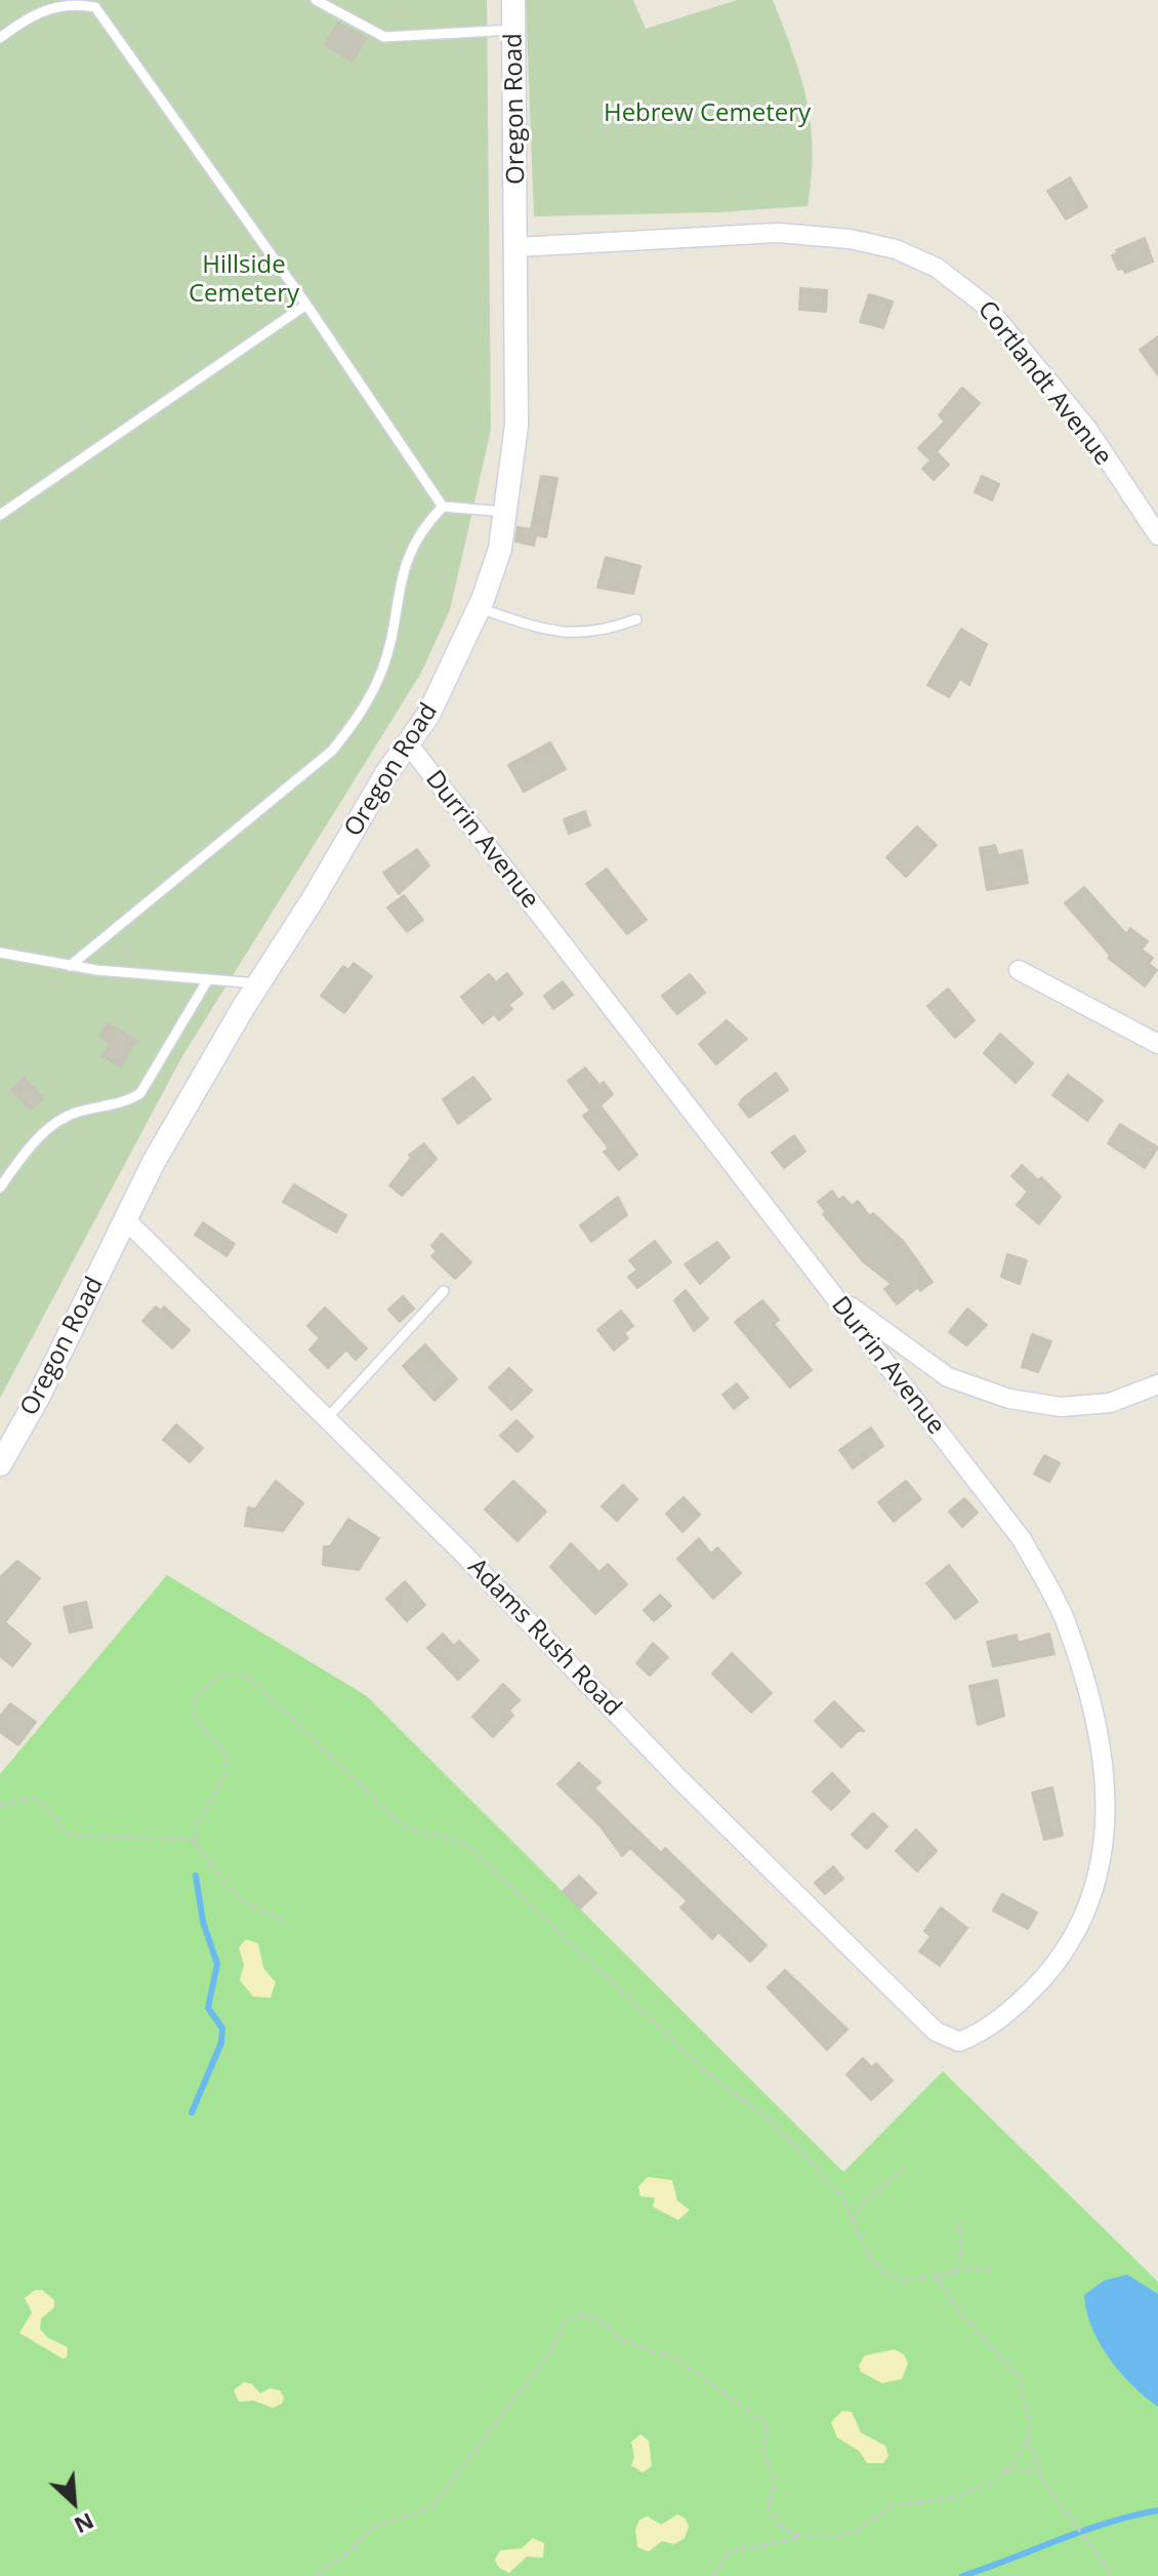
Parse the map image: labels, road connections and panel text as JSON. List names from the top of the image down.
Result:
{
  "streets": {
    "street": [
      "Oregon Road",
      "Cortlandt Avenue",
      "Durrin Avenue",
      "Adams Rush Road"
    ]
  },
  "crossings": [
    ["Oregon Road", "Cortlandt Avenue"],
    ["Oregon Road", "Durrin Avenue"],
    ["Oregon Road", "Adams Rush Road"],
    ["Durrin Avenue", "Adams Rush Road"]
  ],
  "parks": ["Hebrew Cemetery", "Hillside Cemetery"],
  "north": "bottom right"
}
